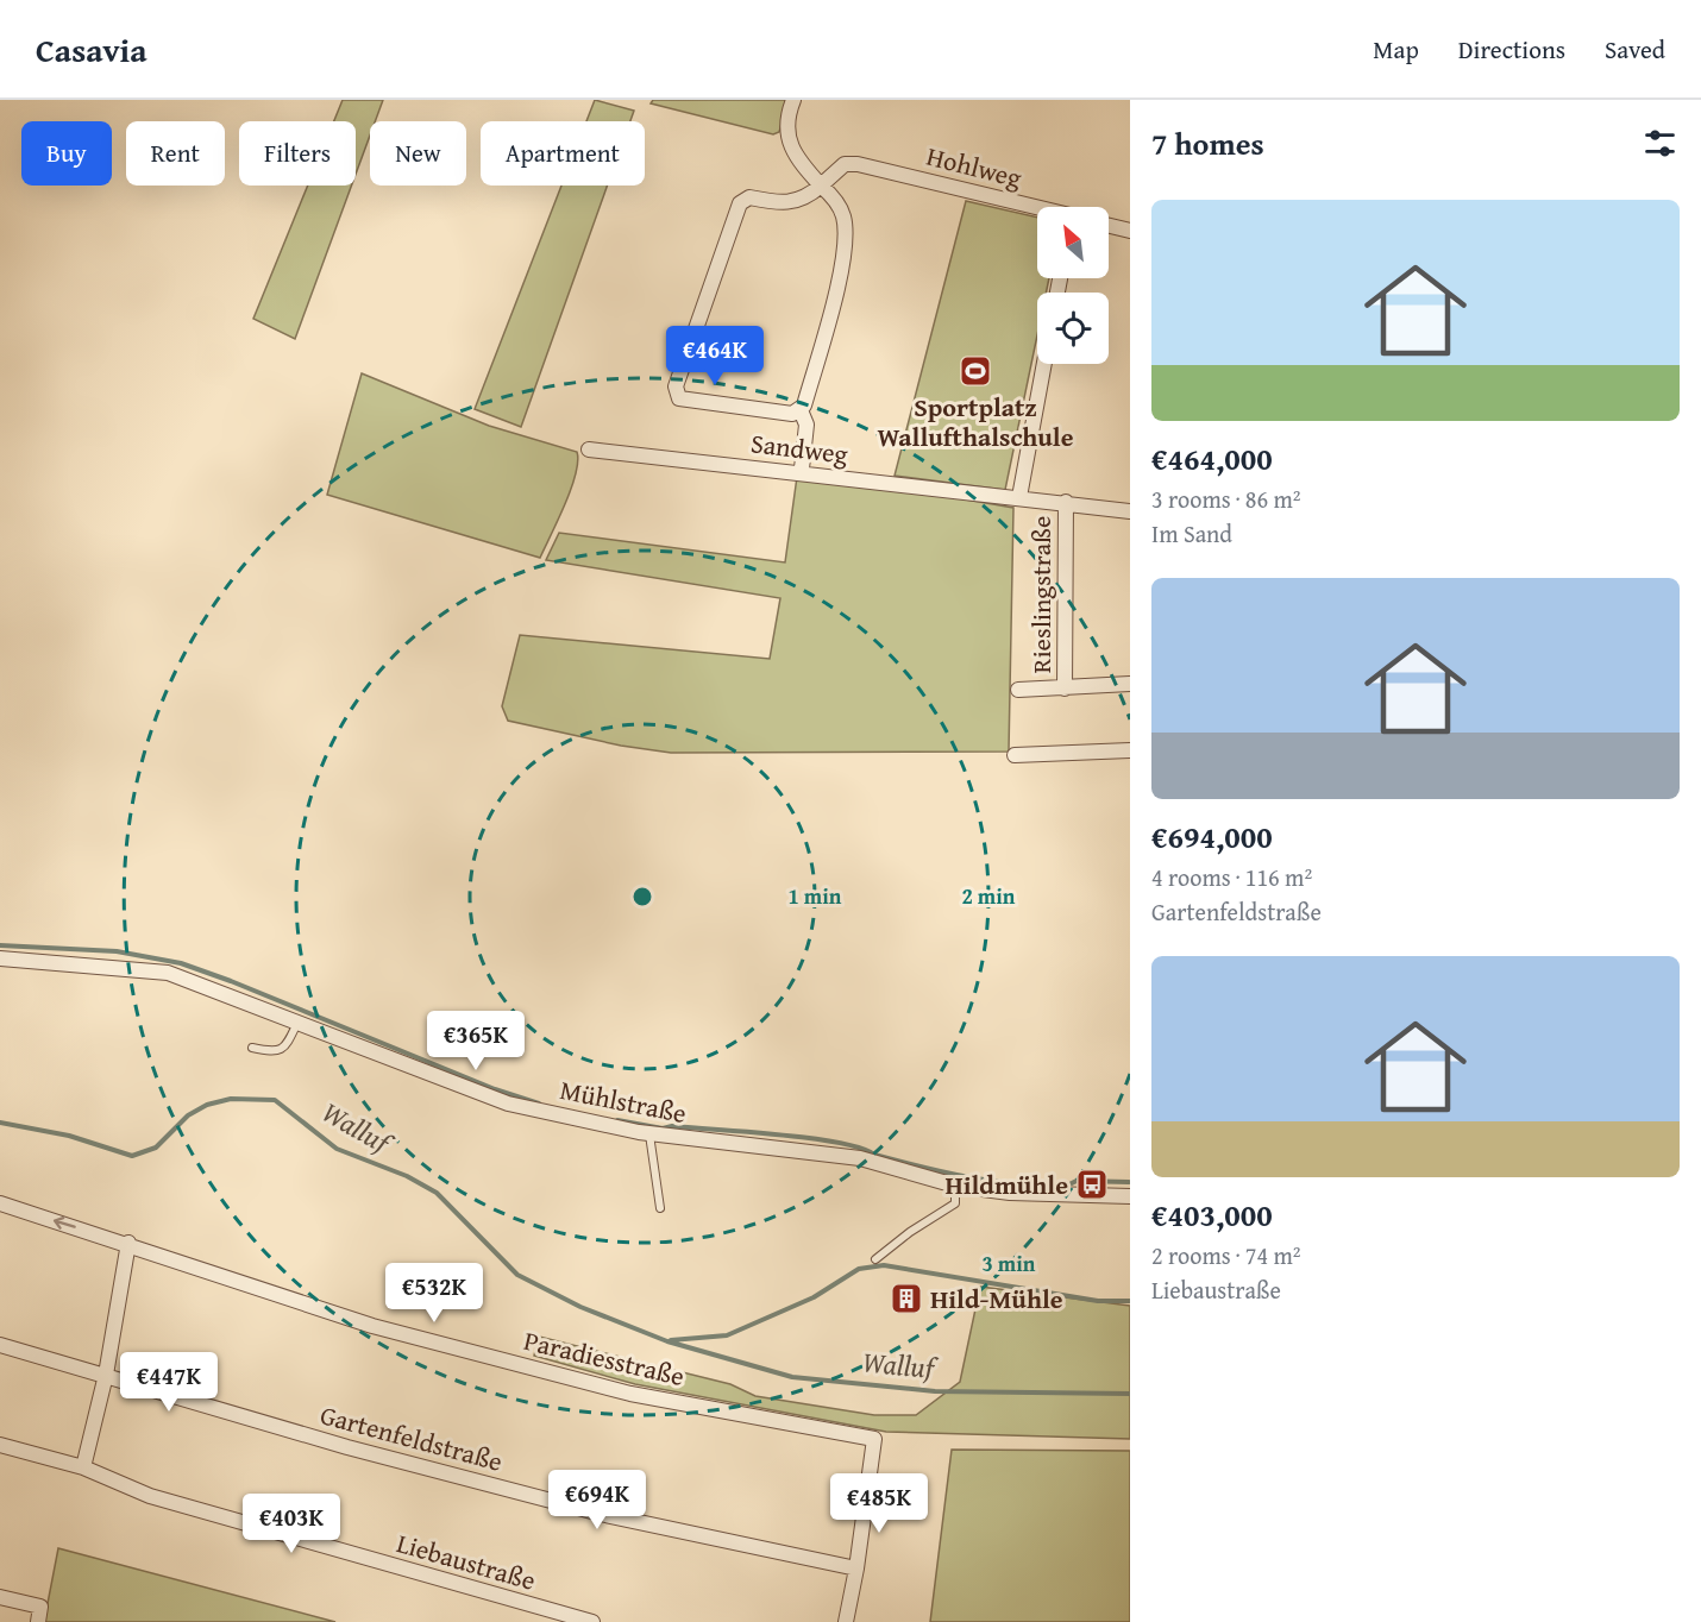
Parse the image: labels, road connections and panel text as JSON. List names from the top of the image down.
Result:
{
  "streets": {
    "street": [
      "Hohlweg",
      "Sandweg",
      "Rieslingstraße",
      "Mühlstraße",
      "Paradiesstraße",
      "Gartenfeldstraße",
      "Liebaustraße"
    ]
  },
  "crossings": [
    ["Sandweg", "Rieslingstraße"],
    ["Paradiesstraße", "Gartenfeldstraße"]
  ],
  "water": ["Walluf"],
  "places": {
    "sports": ["Sportplatz Wallufthalschule"],
    "bus stop": ["Hildmühle"],
    "building": ["Hild-Mühle"]
  },
  "north": "top left",
  "page": {
    "header": "Casavia",
    "nav": ["Map", "Directions", "Saved"],
    "heading": "7 homes",
    "chip": [
      "Buy",
      "Rent",
      "Filters",
      "New",
      "Apartment"
    ],
    "list": [
      {
        "name": "€464,000",
        "note": "3 rooms · 86 m² · Im Sand"
      },
      {
        "name": "€694,000",
        "note": "4 rooms · 116 m² · Gartenfeldstraße"
      },
      {
        "name": "€403,000",
        "note": "2 rooms · 74 m² · Liebaustraße"
      }
    ],
    "price": [
      "€464K",
      "€365K",
      "€532K",
      "€447K",
      "€694K",
      "€485K",
      "€403K"
    ]
  },
  "rings": ["1 min", "2 min", "3 min"]
}
